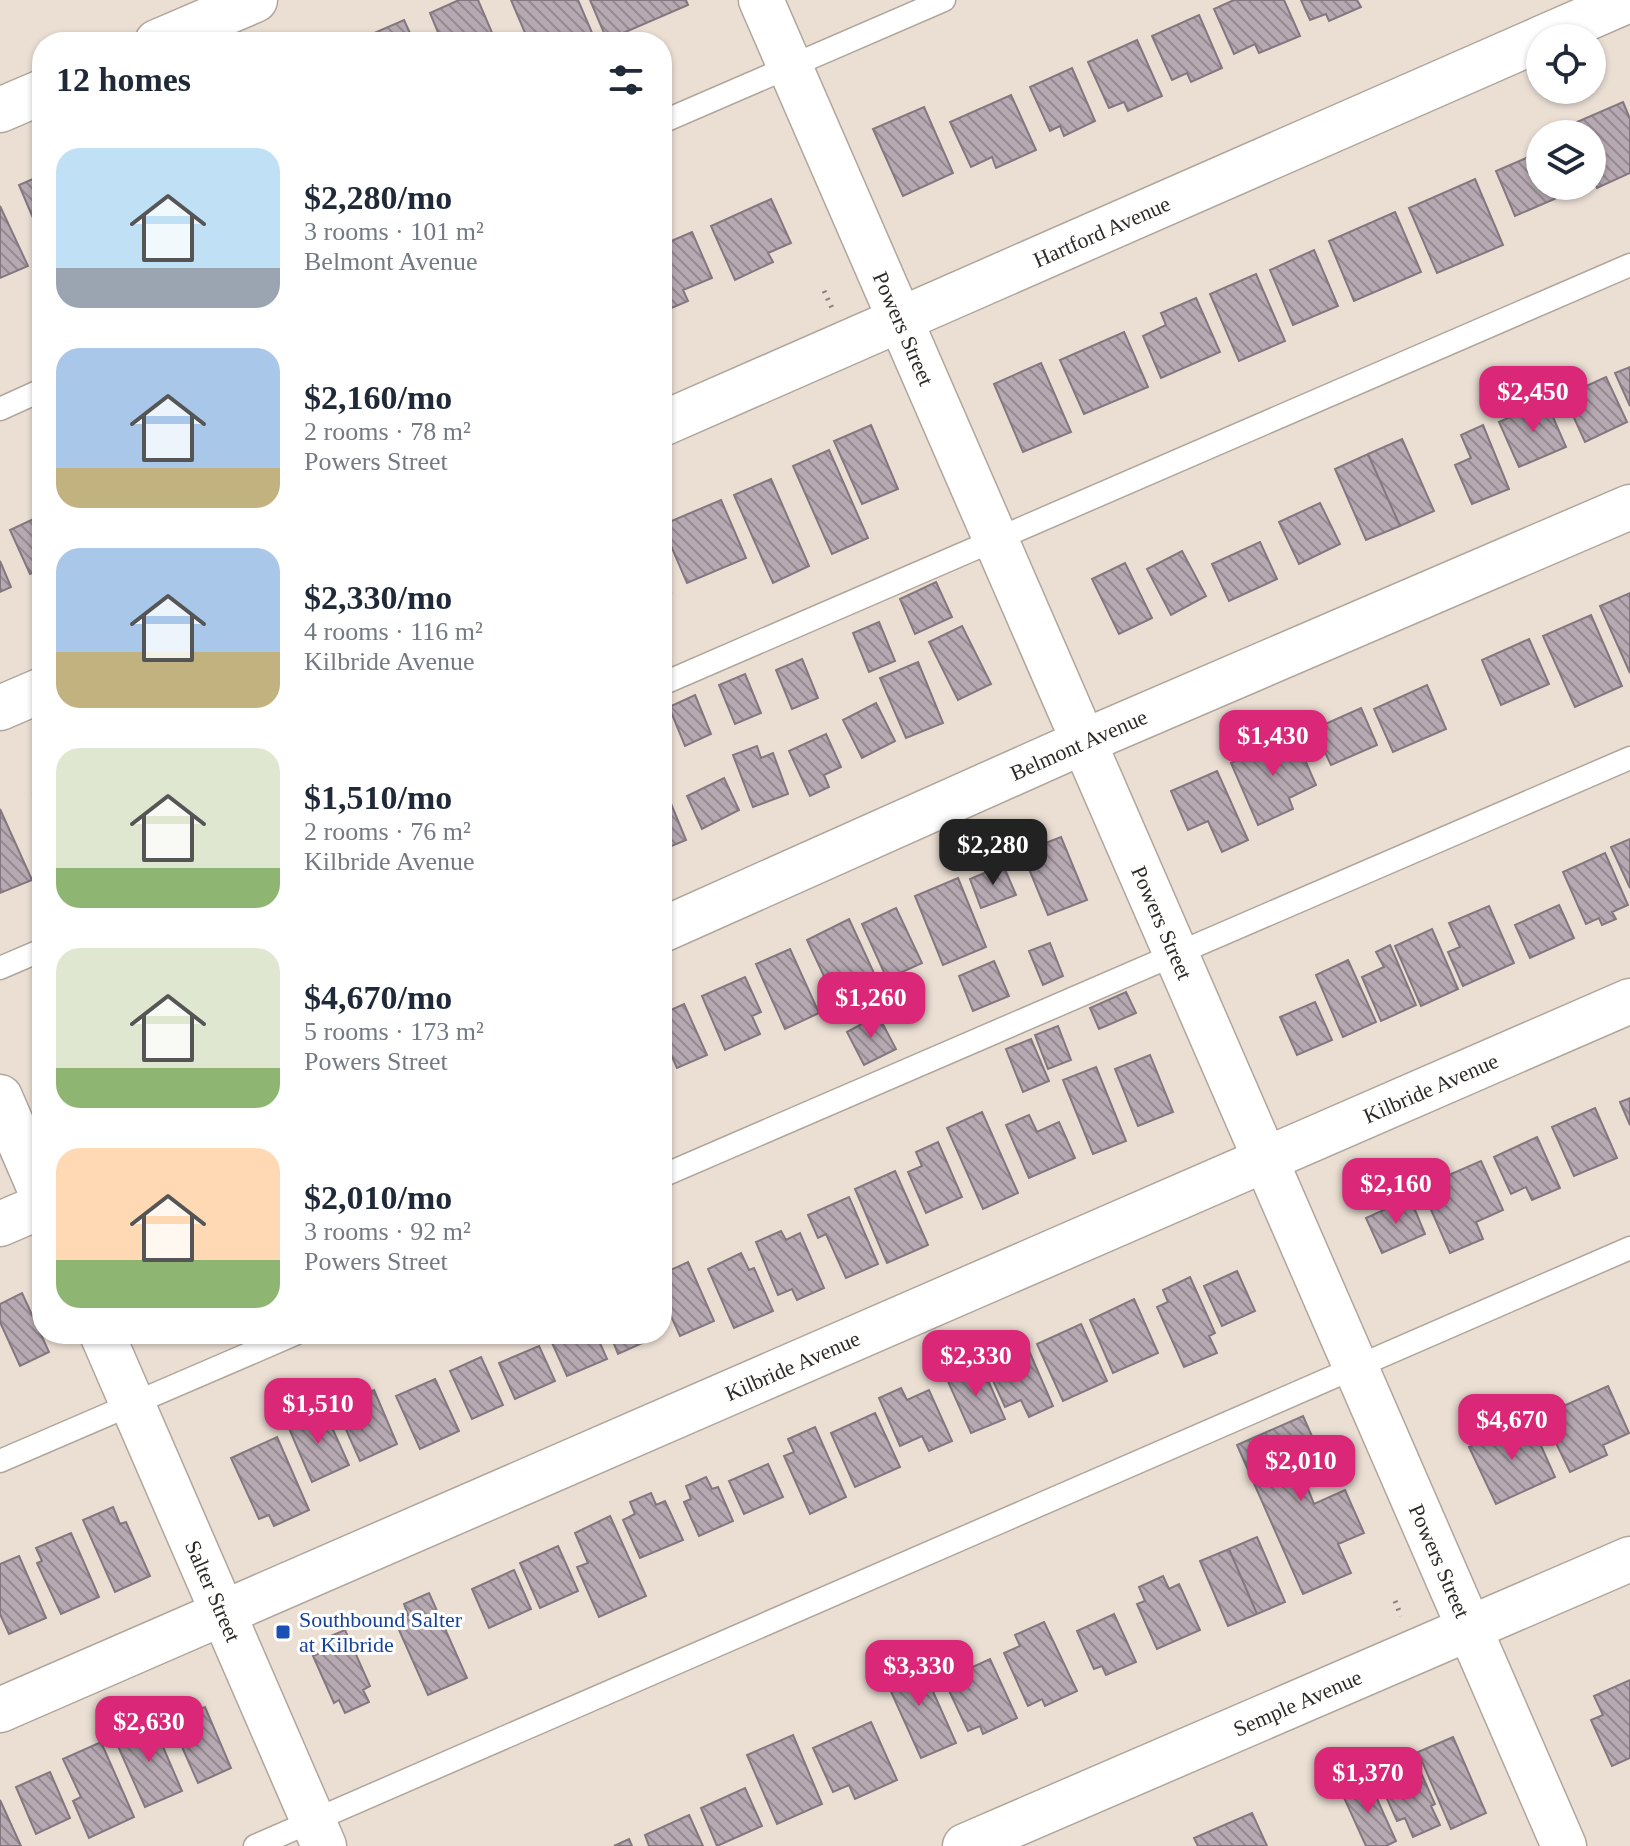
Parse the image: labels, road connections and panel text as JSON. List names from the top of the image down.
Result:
{
  "streets": {
    "street": [
      "Hartford Avenue",
      "Powers Street",
      "Belmont Avenue",
      "Kilbride Avenue",
      "Salter Street",
      "Semple Avenue"
    ]
  },
  "crossings": [
    ["Hartford Avenue", "Powers Street"],
    ["Powers Street", "Belmont Avenue"],
    ["Powers Street", "Kilbride Avenue"],
    ["Powers Street", "Semple Avenue"],
    ["Kilbride Avenue", "Salter Street"]
  ],
  "places": {
    "transit": ["Southbound Salter at Kilbride"]
  },
  "page": {
    "heading": "12 homes",
    "list": [
      {
        "name": "$2,280/mo",
        "note": "3 rooms · 101 m² · Belmont Avenue"
      },
      {
        "name": "$2,160/mo",
        "note": "2 rooms · 78 m² · Powers Street"
      },
      {
        "name": "$2,330/mo",
        "note": "4 rooms · 116 m² · Kilbride Avenue"
      },
      {
        "name": "$1,510/mo",
        "note": "2 rooms · 76 m² · Kilbride Avenue"
      },
      {
        "name": "$4,670/mo",
        "note": "5 rooms · 173 m² · Powers Street"
      },
      {
        "name": "$2,010/mo",
        "note": "3 rooms · 92 m² · Powers Street"
      }
    ],
    "price": [
      "$2,450",
      "$1,430",
      "$2,280",
      "$1,260",
      "$2,160",
      "$2,330",
      "$1,510",
      "$4,670",
      "$2,010",
      "$3,330",
      "$2,630",
      "$1,370"
    ]
  }
}
